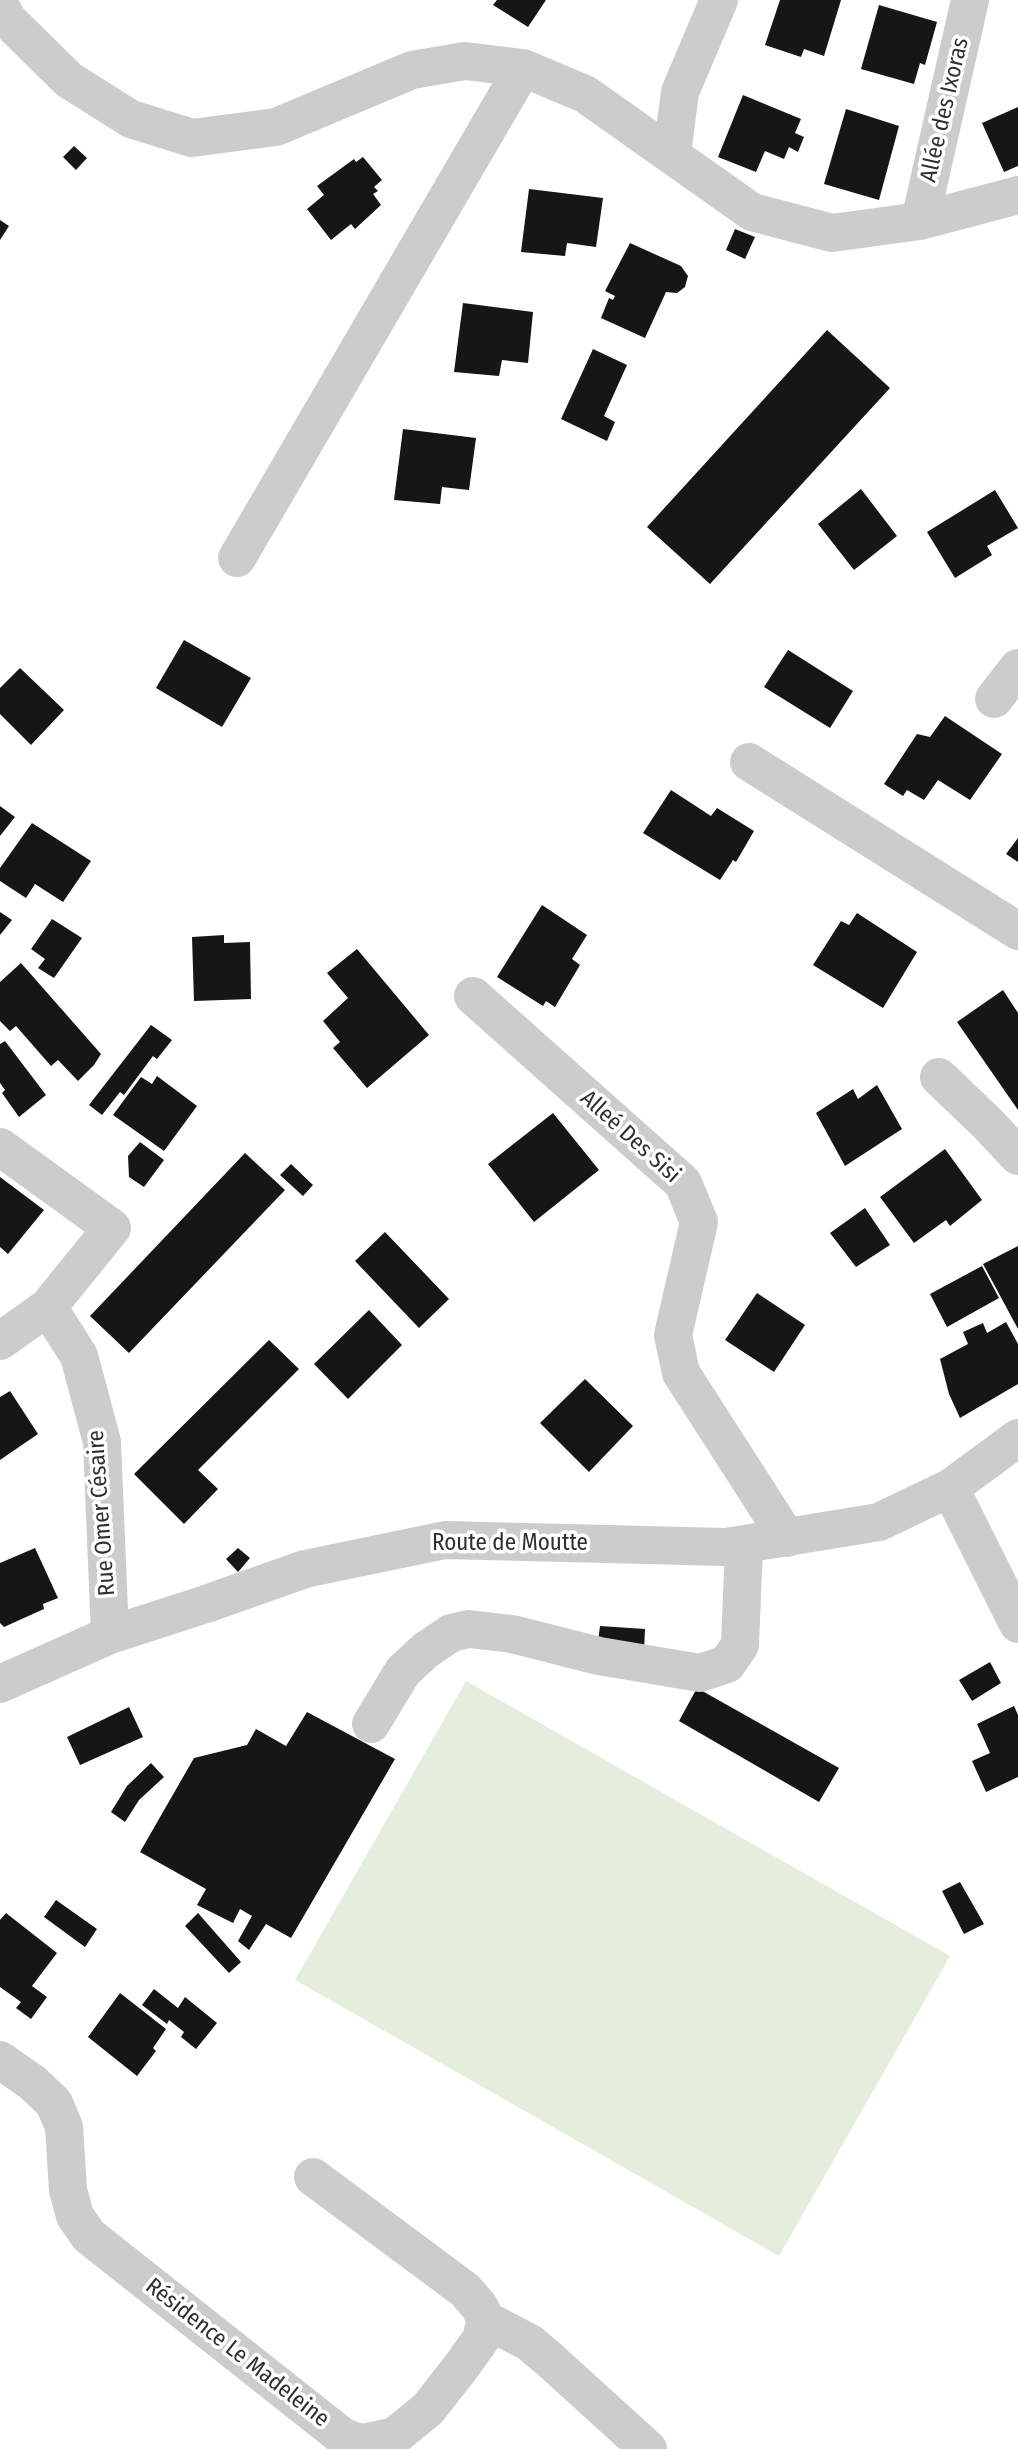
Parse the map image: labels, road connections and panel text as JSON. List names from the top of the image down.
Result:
{
  "streets": {
    "street": [
      "Allée des Ixoras",
      "Alleé Des Sisi",
      "Rue Omer Césaire",
      "Route de Moutte",
      "Résidence Le Madeleine"
    ]
  },
  "crossings": [
    ["Alleé Des Sisi", "Route de Moutte"],
    ["Rue Omer Césaire", "Route de Moutte"]
  ]
}
